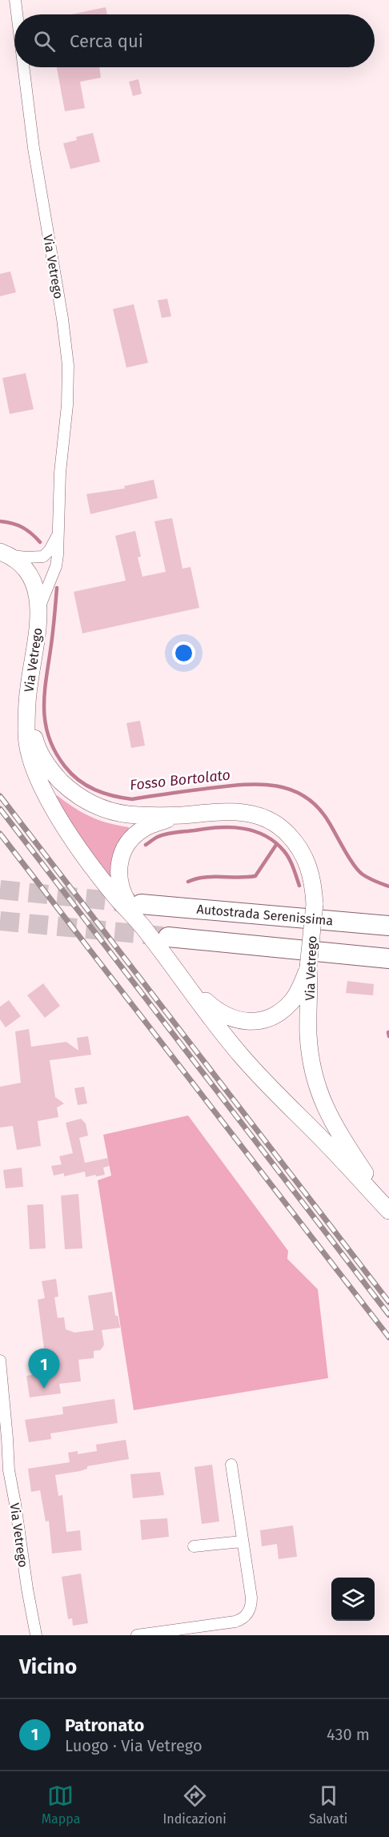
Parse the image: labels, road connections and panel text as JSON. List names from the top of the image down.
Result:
{
  "streets": {
    "highway": ["Autostrada Serenissima"],
    "main road": ["Via Vetrego"]
  },
  "water": ["Fosso Bortolato"],
  "page": {
    "search": "Cerca qui",
    "pins": "1",
    "heading": "Vicino",
    "list": [
      {
        "mark": "1",
        "name": "Patronato",
        "note": "Luogo · Via Vetrego",
        "value": "430 m"
      }
    ],
    "nav": ["Mappa", "Indicazioni", "Salvati"]
  }
}
